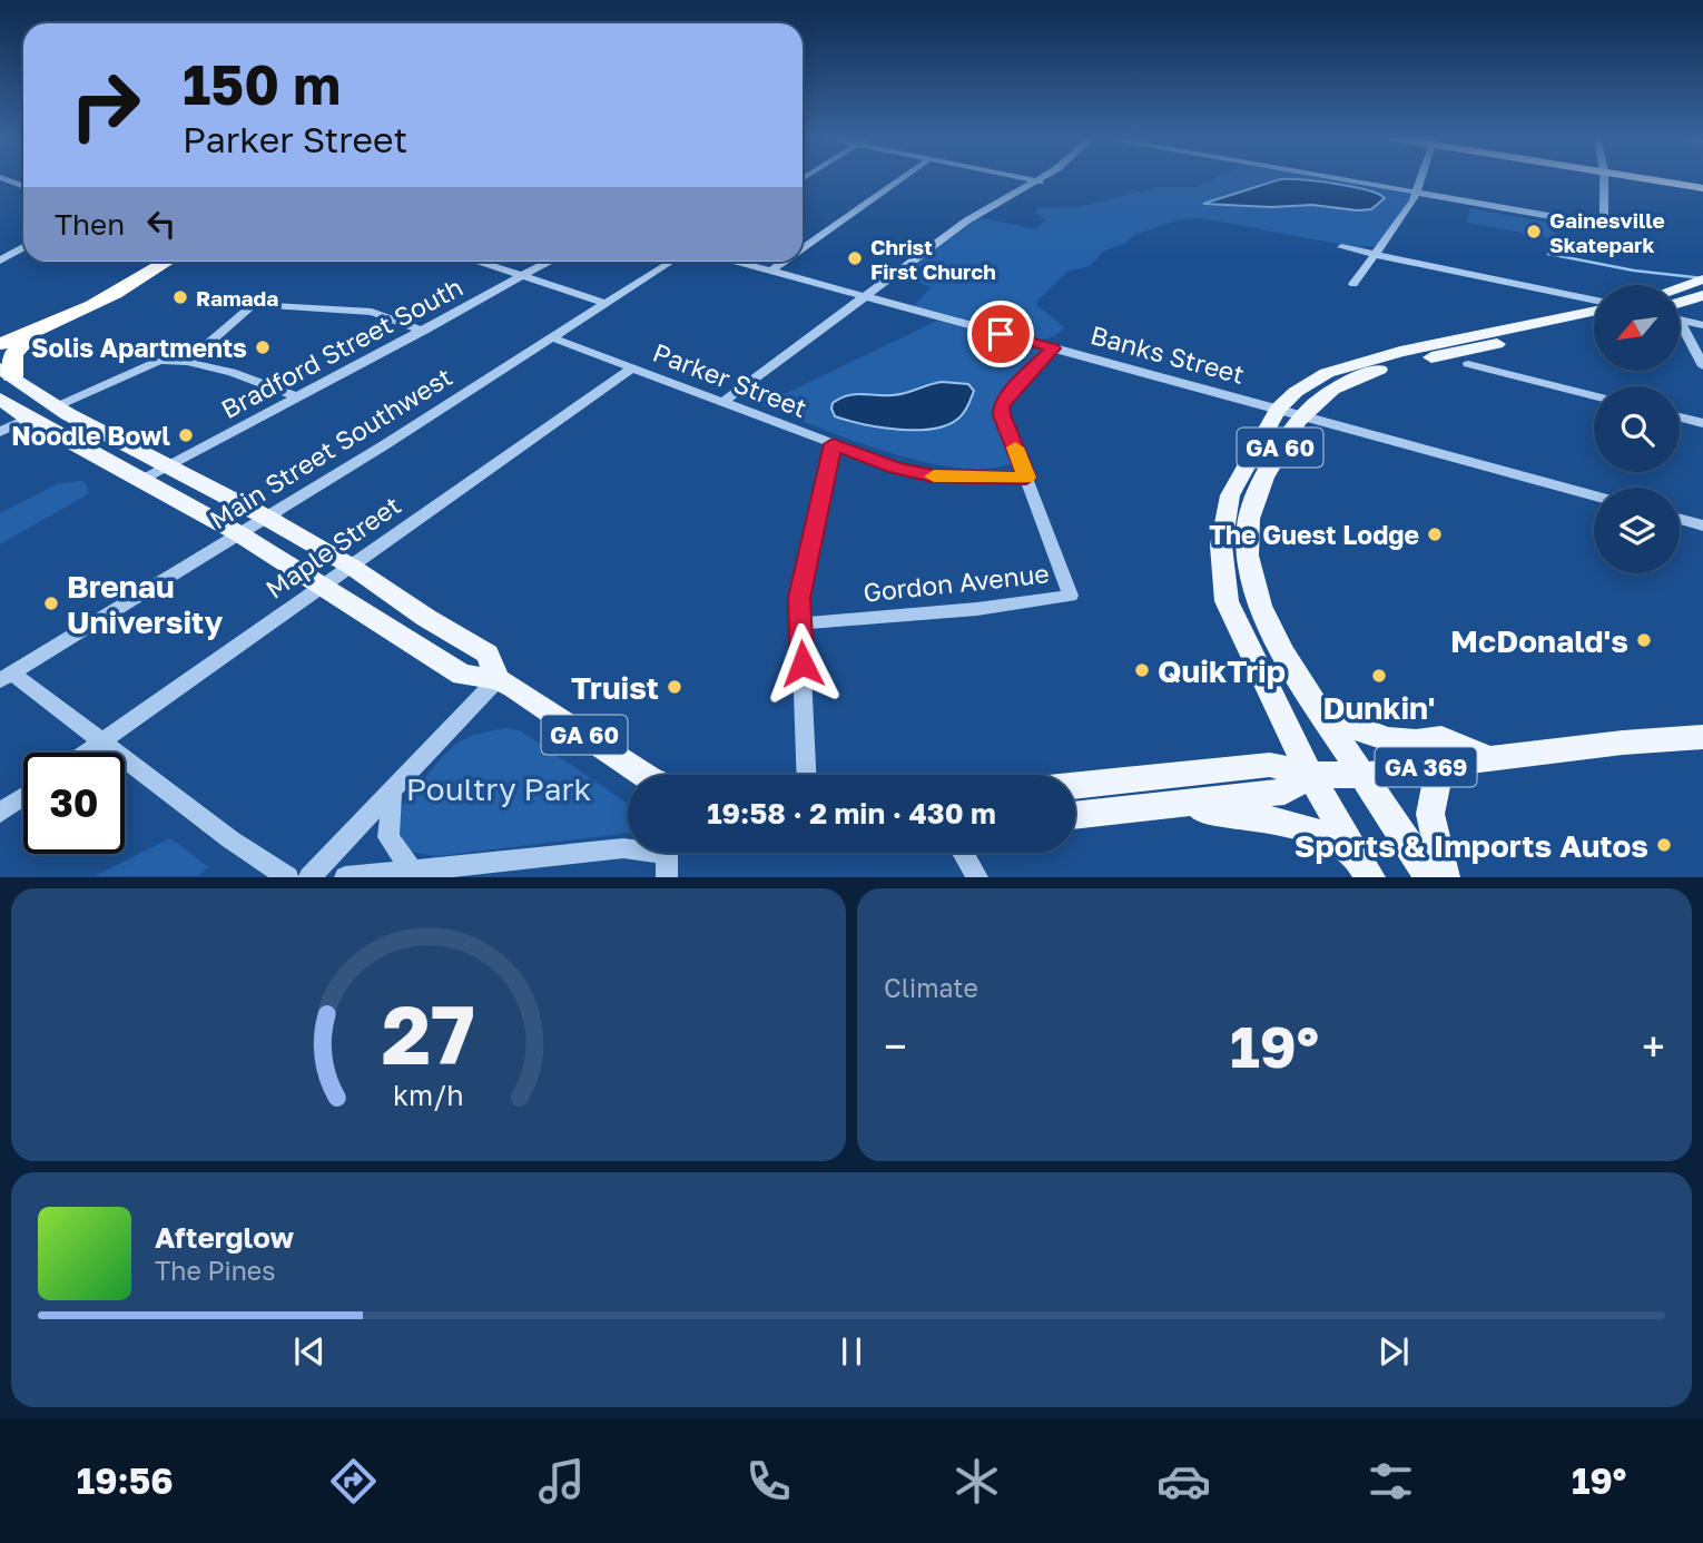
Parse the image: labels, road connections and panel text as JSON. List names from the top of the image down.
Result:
{
  "streets": {
    "main road": ["GA 60", "GA 369"],
    "street": [
      "Bradford Street South",
      "Banks Street",
      "Parker Street",
      "Main Street Southwest",
      "Maple Street",
      "Gordon Avenue"
    ]
  },
  "crossings": [
    ["Bradford Street South", "GA 60"],
    ["Banks Street", "GA 60"],
    ["Banks Street", "Gordon Avenue"],
    ["Parker Street", "Main Street Southwest"],
    ["Parker Street", "Maple Street"],
    ["Parker Street", "Gordon Avenue"],
    ["Main Street Southwest", "GA 60"],
    ["GA 60", "Maple Street"],
    ["GA 60", "GA 369"]
  ],
  "parks": ["Poultry Park"],
  "places": [
    "Gainesville Skatepark",
    "Christ First Church",
    "Ramada",
    "Solis Apartments",
    "Noodle Bowl",
    "The Guest Lodge",
    "Brenau University",
    "McDonald's",
    "QuikTrip",
    "Dunkin'",
    "Truist",
    "Sports & Imports Autos"
  ],
  "north": "bottom left",
  "page": {
    "turn": ["150 m", "Parker Street"],
    "then": "Then",
    "limit": "30",
    "trip": "19:58 · 2 min · 430 m",
    "tile": "Climate",
    "heat": ["−", "19°", "+"],
    "song": ["Afterglow", "The Pines"],
    "tabs": ["19:56", "19°"],
    "gauge": ["27", "km/h"]
  }
}
